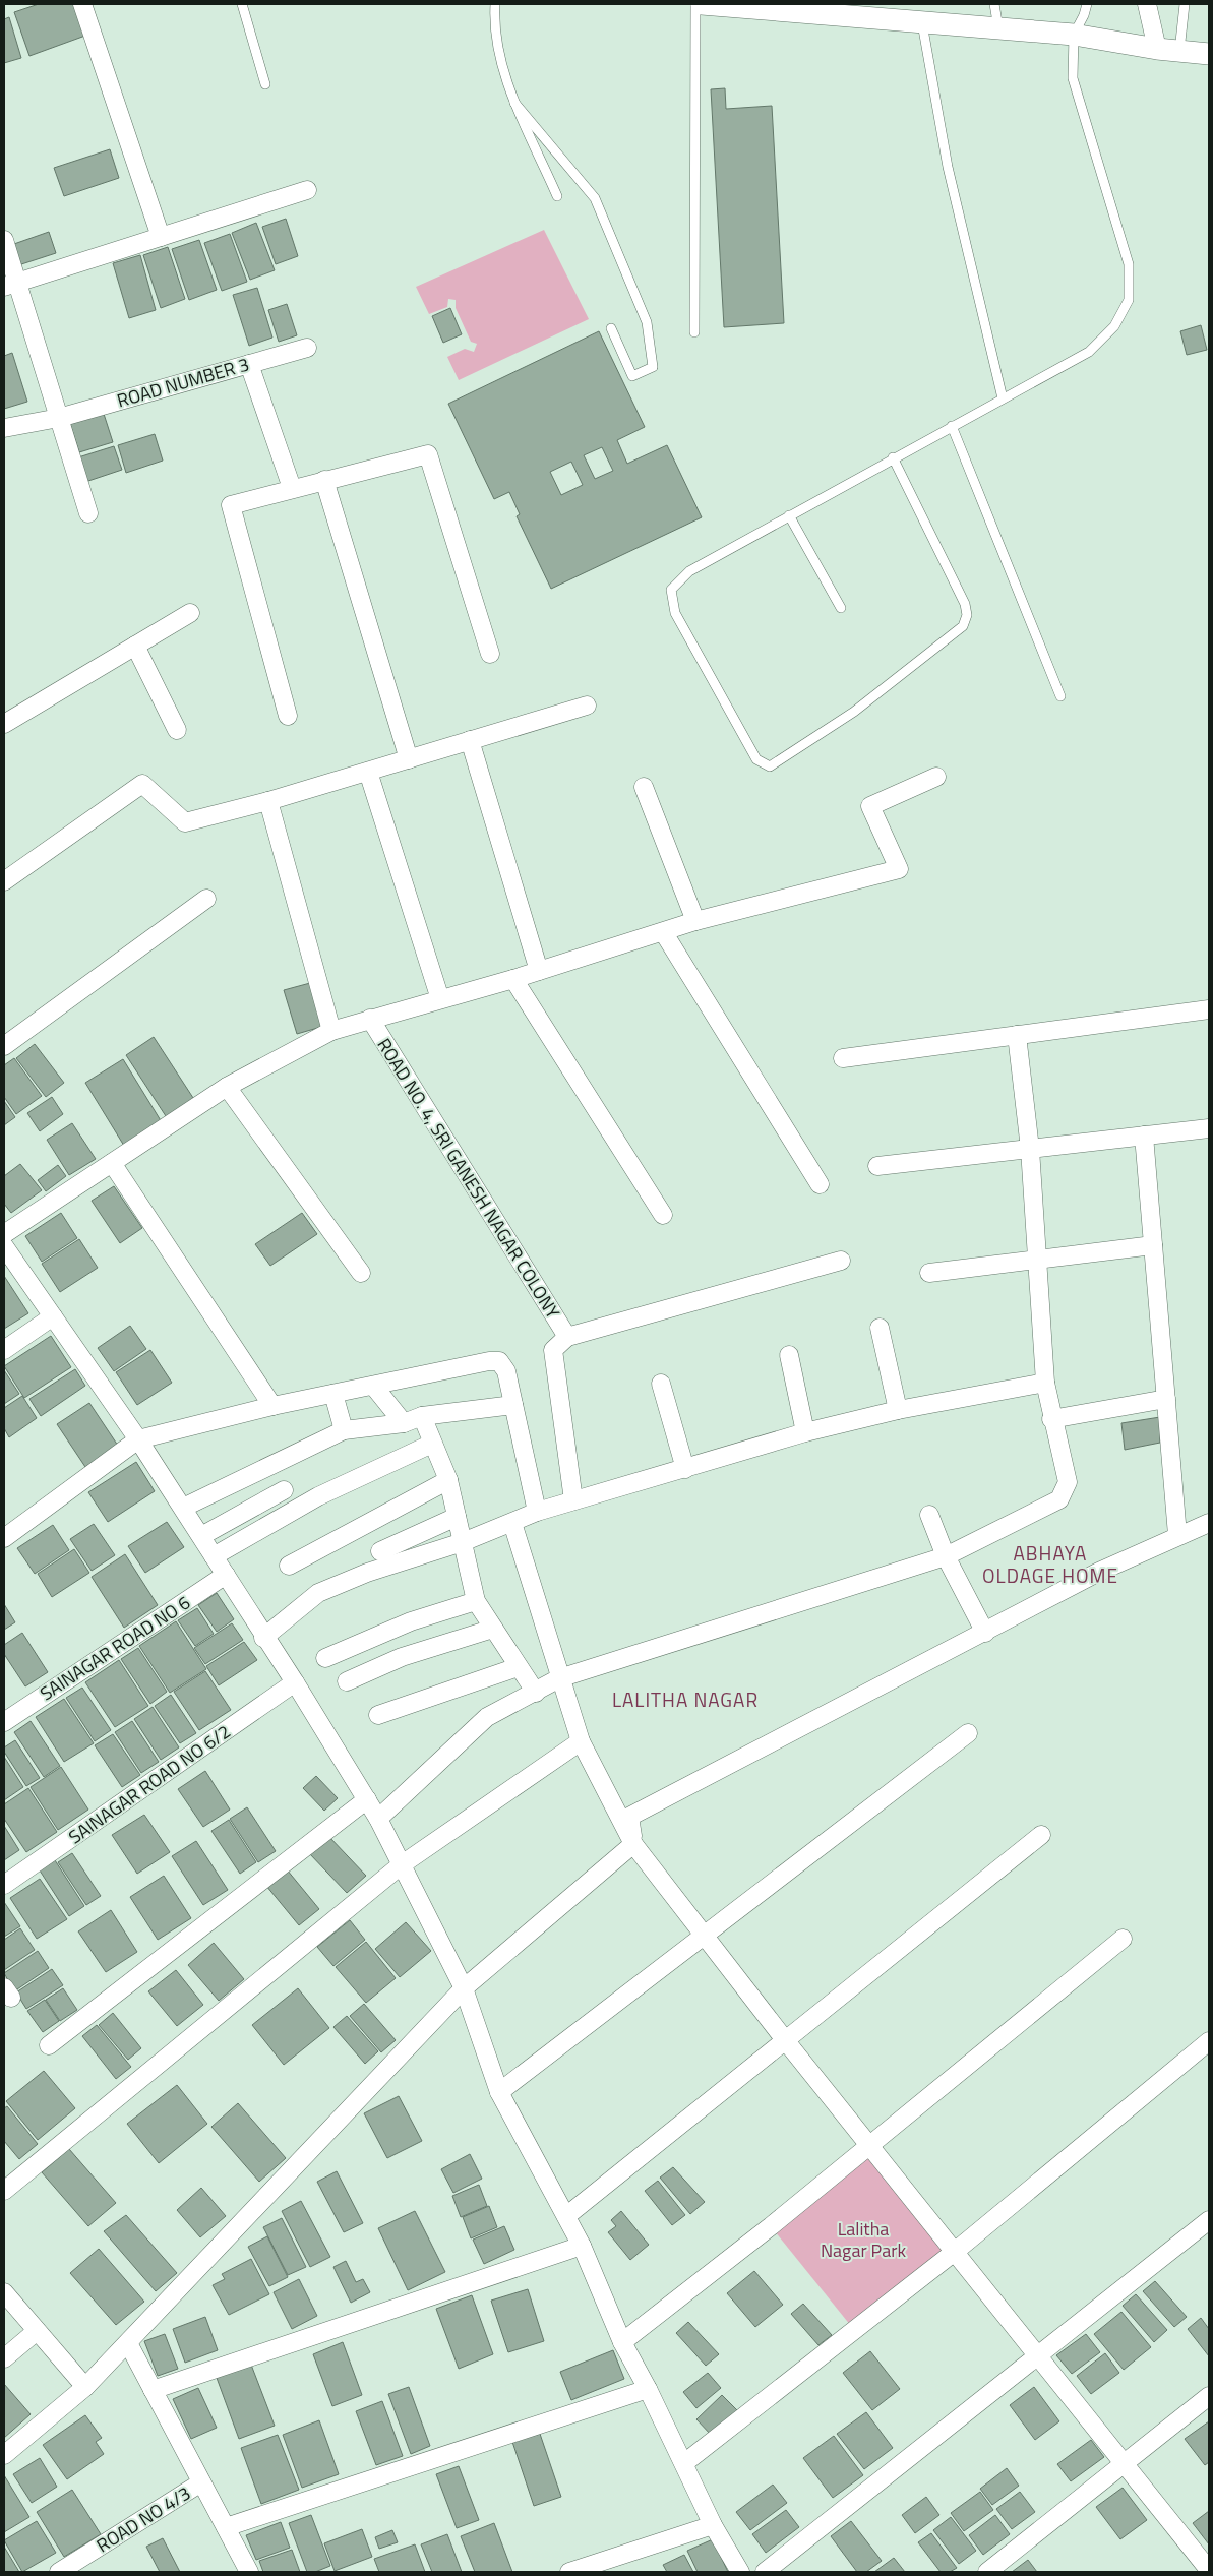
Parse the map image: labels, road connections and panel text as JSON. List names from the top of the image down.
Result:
{
  "streets": {
    "street": [
      "ROAD NUMBER 3",
      "ROAD NO. 4, SRI GANESH NAGAR COLONY",
      "SAINAGAR ROAD NO 6",
      "SAINAGAR ROAD NO 6/2",
      "ROAD NO 4/3"
    ]
  },
  "districts": ["ABHAYA OLDAGE HOME", "LALITHA NAGAR"],
  "parks": ["Lalitha Nagar Park"]
}
